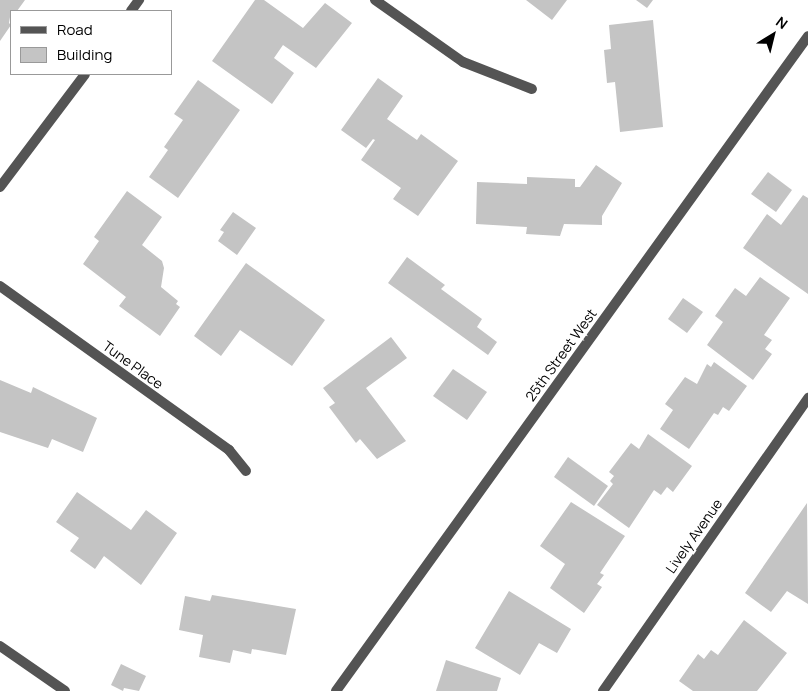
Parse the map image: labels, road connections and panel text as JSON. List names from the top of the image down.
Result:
{
  "streets": {
    "street": ["25th Street West", "Tune Place", "Lively Avenue"]
  },
  "legend": ["Road", "Building"],
  "north": "top right"
}
